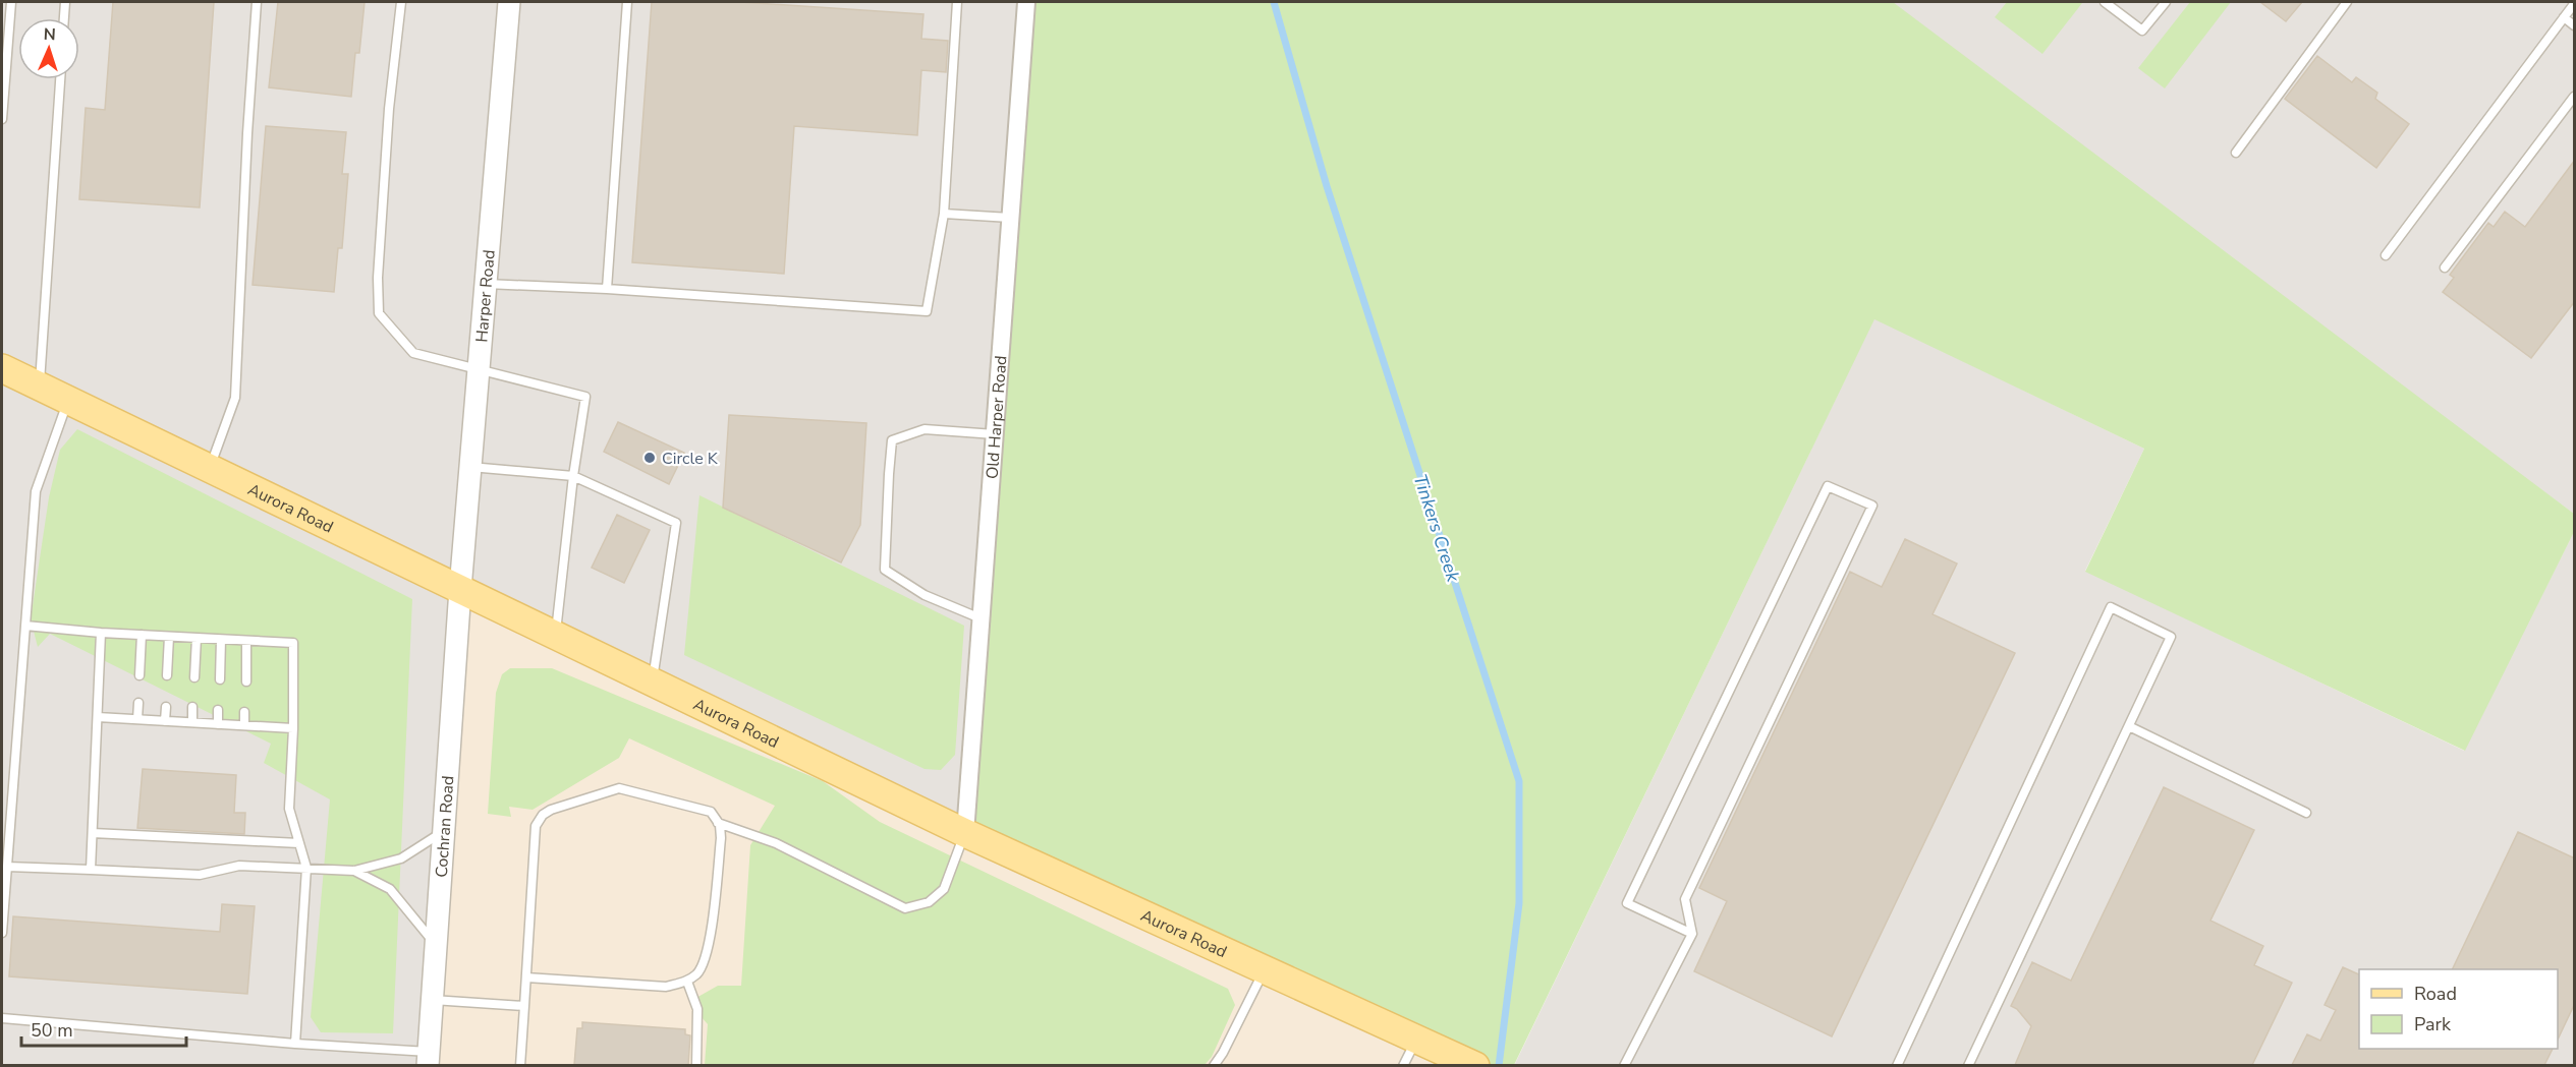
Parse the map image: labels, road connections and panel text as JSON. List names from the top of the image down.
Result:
{
  "streets": {
    "main road": ["Aurora Road"],
    "street": ["Harper Road", "Old Harper Road", "Cochran Road"]
  },
  "crossings": [
    ["Harper Road", "Aurora Road"],
    ["Harper Road", "Cochran Road"],
    ["Old Harper Road", "Aurora Road"],
    ["Aurora Road", "Cochran Road"]
  ],
  "water": ["Tinkers Creek"],
  "places": ["Circle K"],
  "legend": ["Road", "Park"],
  "scale_bar": "50 m",
  "north": "top"
}
